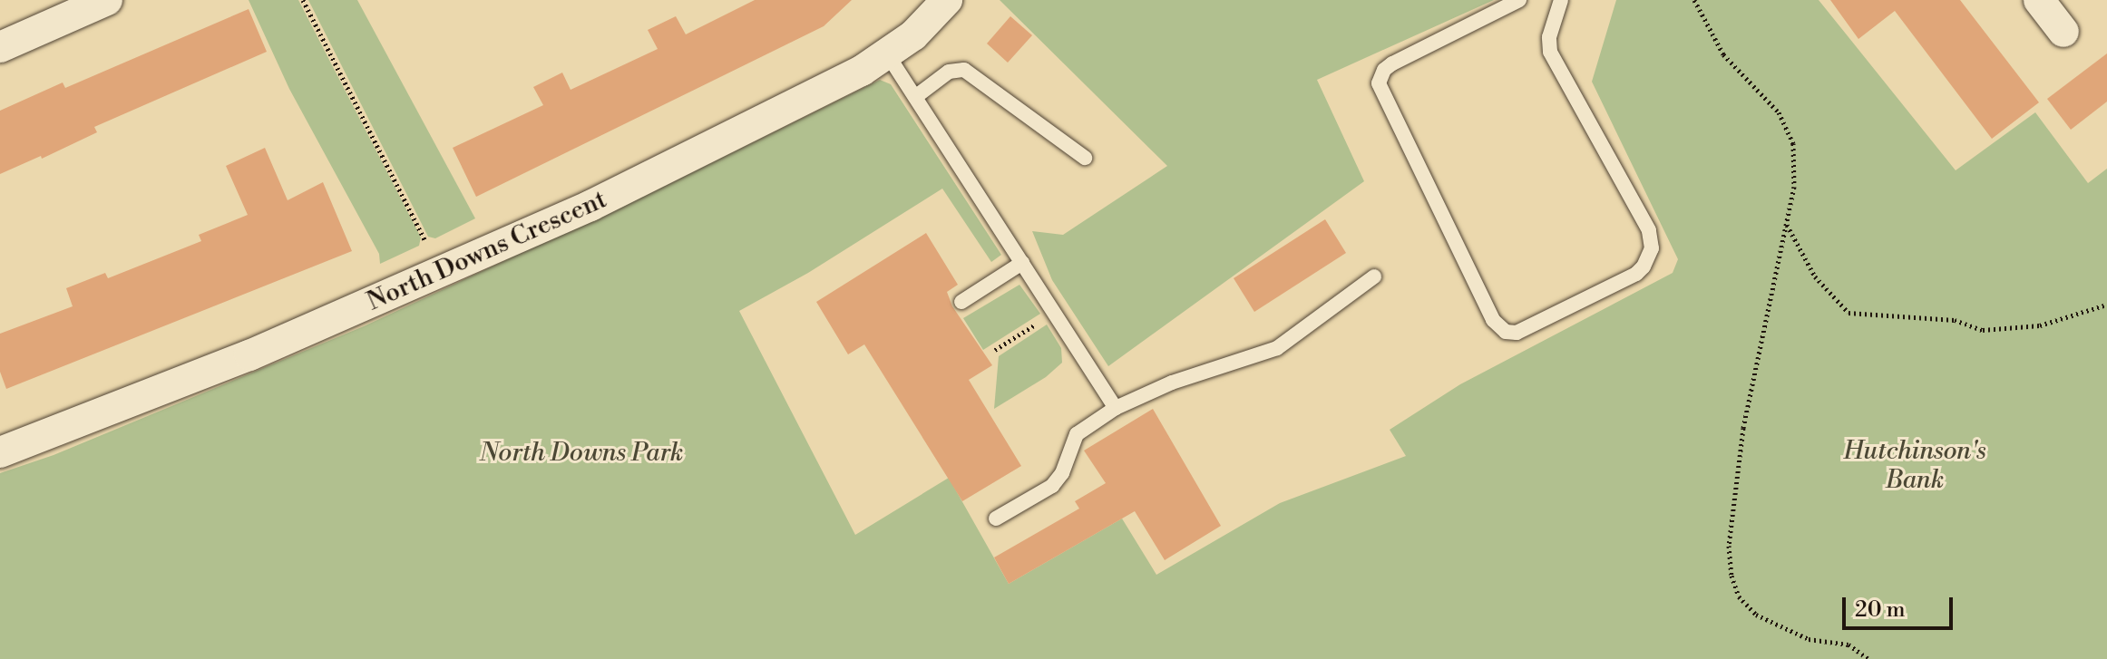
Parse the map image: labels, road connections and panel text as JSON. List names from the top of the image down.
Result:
{
  "streets": {
    "street": ["North Downs Crescent"]
  },
  "parks": ["Hutchinson's Bank", "North Downs Park"],
  "scale_bar": "20 m"
}
